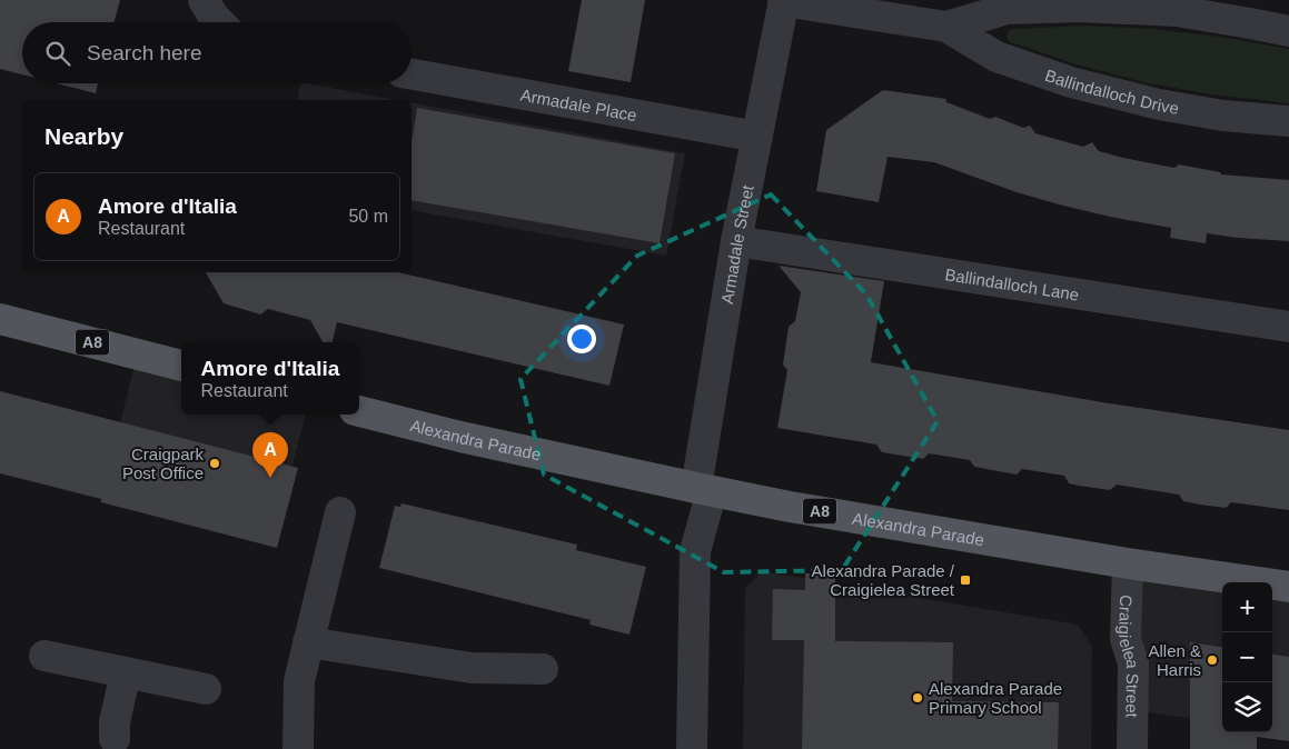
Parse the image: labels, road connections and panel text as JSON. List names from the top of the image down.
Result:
{
  "streets": {
    "main road": ["A8", "Alexandra Parade"],
    "street": [
      "Ballindalloch Drive",
      "Armadale Place",
      "Armadale Street",
      "Ballindalloch Lane",
      "Craigielea Street"
    ]
  },
  "crossings": [
    ["Ballindalloch Drive", "Armadale Street"],
    ["Armadale Place", "Armadale Street"],
    ["Armadale Street", "Ballindalloch Lane"],
    ["Armadale Street", "Alexandra Parade"],
    ["Alexandra Parade", "Craigielea Street"]
  ],
  "places": {
    "other": ["Craigpark Post Office", "Allen & Harris", "Alexandra Parade Primary School"],
    "transit": ["Alexandra Parade / Craigielea Street"]
  },
  "page": {
    "search": "Search here",
    "heading": "Nearby",
    "list": [
      {
        "mark": "A",
        "name": "Amore d'Italia",
        "note": "Restaurant",
        "value": "50 m"
      }
    ],
    "popup": ["Amore d'Italia", "Restaurant"],
    "pins": "A",
    "map_buttons": ["+", "−"]
  }
}
